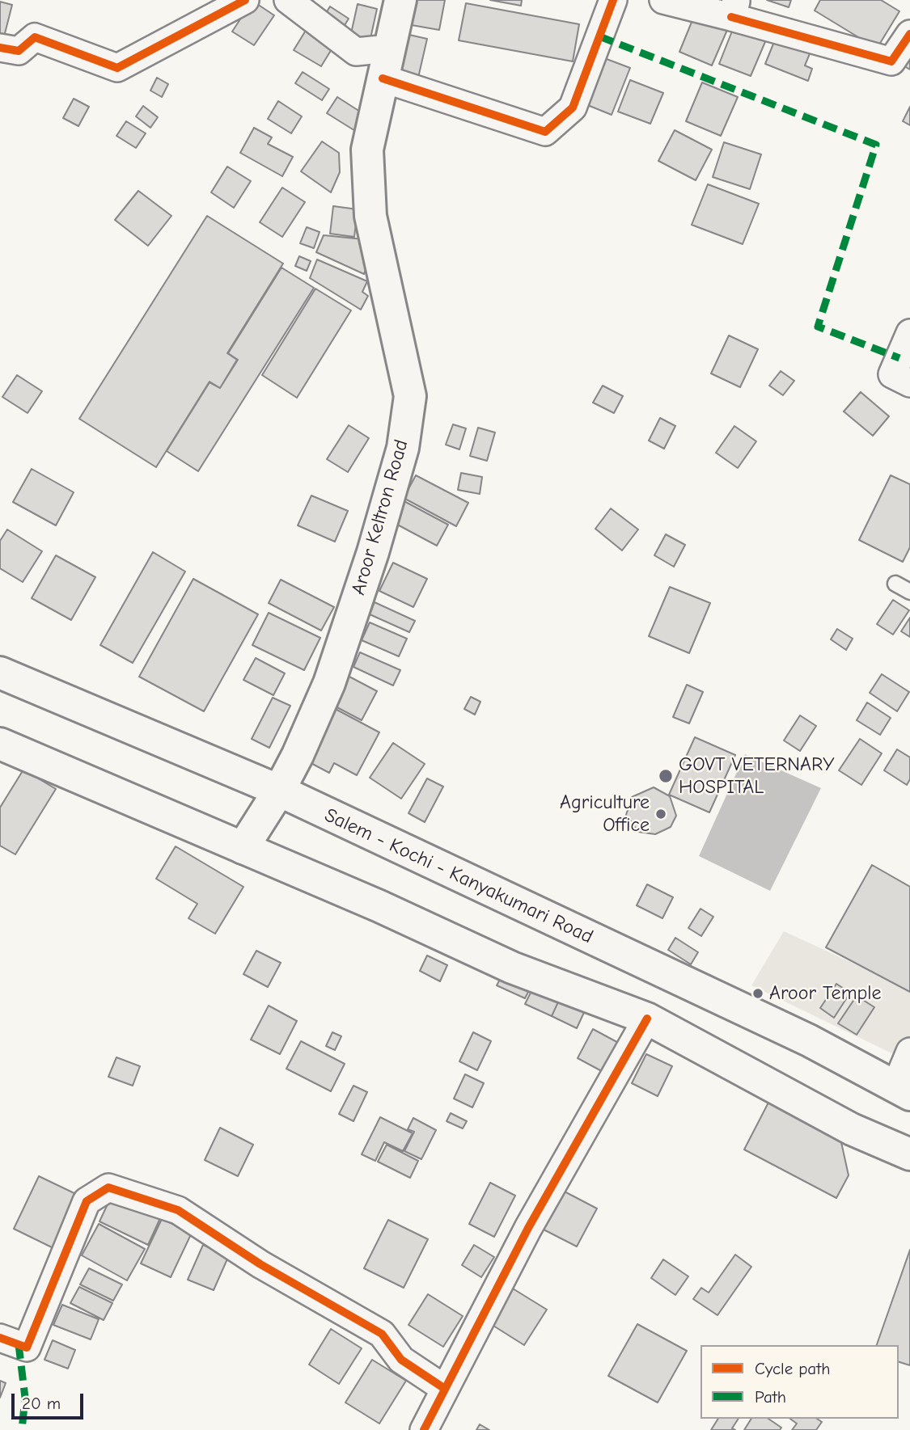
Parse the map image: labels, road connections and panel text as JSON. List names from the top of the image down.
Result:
{
  "streets": {
    "main road": ["Aroor Keltron Road", "Salem - Kochi - Kanyakumari Road"]
  },
  "crossings": [
    ["Aroor Keltron Road", "Salem - Kochi - Kanyakumari Road"]
  ],
  "places": ["GOVT VETERNARY HOSPITAL", "Agriculture Office", "Aroor Temple"],
  "legend": ["Cycle path", "Path"],
  "scale_bar": "20 m"
}
